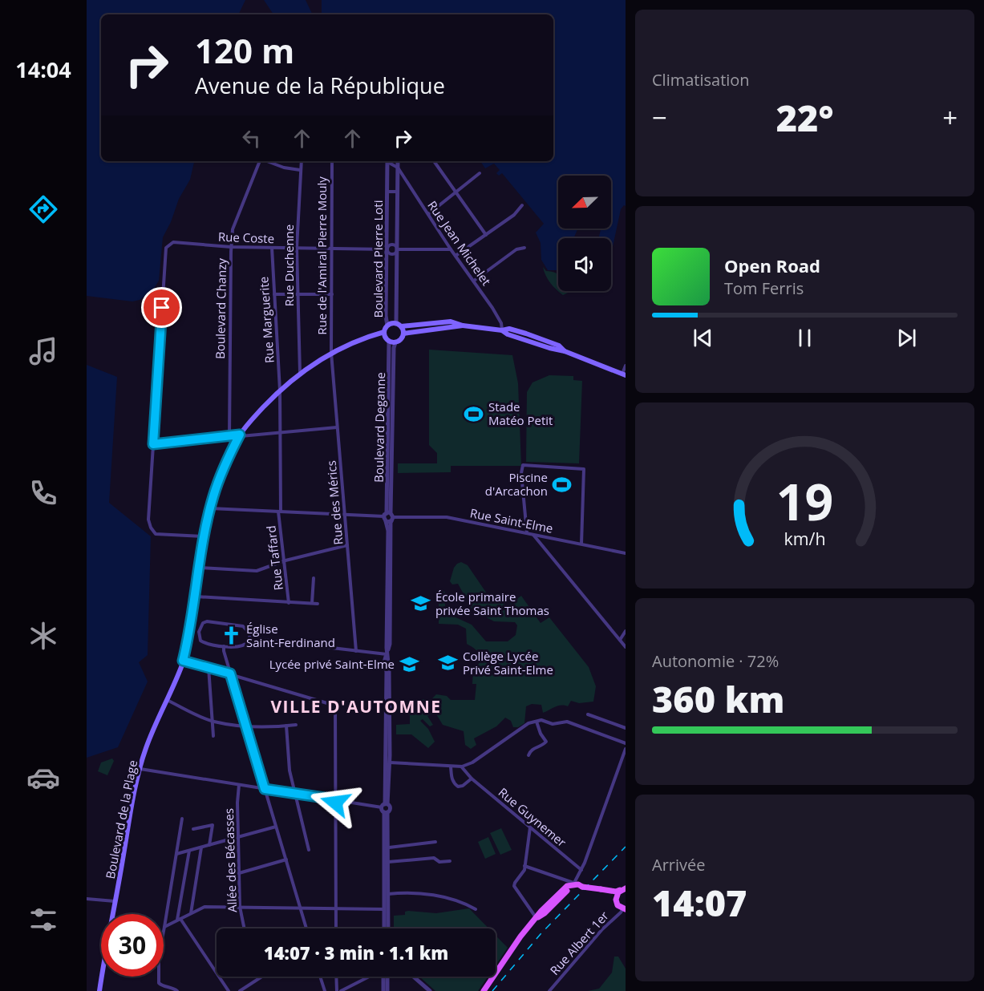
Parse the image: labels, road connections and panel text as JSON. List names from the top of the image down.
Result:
{
  "streets": {
    "main road": ["Boulevard de la Plage"],
    "street": [
      "Rue Coste",
      "Rue Jean Michelet",
      "Rue de l'Amiral Pierre Mouly",
      "Boulevard Pierre Loti",
      "Rue Duchenne",
      "Boulevard Chanzy",
      "Rue Marguerite",
      "Boulevard Deganne",
      "Rue des Mérics",
      "Rue Saint-Elme",
      "Rue Taffard",
      "Rue Guynemer",
      "Allée des Bécasses",
      "Rue Albert 1er"
    ]
  },
  "crossings": [
    ["Rue Coste", "Rue de l'Amiral Pierre Mouly"],
    ["Rue Coste", "Boulevard Pierre Loti"],
    ["Rue Coste", "Rue Duchenne"],
    ["Rue Coste", "Boulevard Chanzy"],
    ["Rue Coste", "Rue Marguerite"],
    ["Rue Jean Michelet", "Boulevard Pierre Loti"],
    ["Rue de l'Amiral Pierre Mouly", "Rue des Mérics"],
    ["Rue de l'Amiral Pierre Mouly", "Boulevard de la Plage"],
    ["Boulevard Pierre Loti", "Boulevard Deganne"],
    ["Boulevard Pierre Loti", "Boulevard de la Plage"],
    ["Rue Duchenne", "Boulevard de la Plage"],
    ["Rue Marguerite", "Rue Taffard"],
    ["Rue Marguerite", "Boulevard de la Plage"],
    ["Boulevard Deganne", "Rue Saint-Elme"],
    ["Boulevard Deganne", "Boulevard de la Plage"],
    ["Rue des Mérics", "Rue Saint-Elme"],
    ["Rue des Mérics", "Boulevard de la Plage"],
    ["Rue Saint-Elme", "Rue Taffard"],
    ["Rue Saint-Elme", "Boulevard de la Plage"]
  ],
  "districts": ["VILLE D'AUTOMNE"],
  "places": {
    "sports": ["Stade Matéo Petit", "Piscine d'Arcachon"],
    "school or university": ["École primaire privée Saint Thomas", "Collège Lycée Privé Saint-Elme", "Lycée privé Saint-Elme"],
    "church": ["Église Saint-Ferdinand"]
  },
  "north": "bottom left",
  "page": {
    "tabs": "14:04",
    "tile": [
      "Climatisation",
      ["Autonomie · 72%", "360 km"],
      ["Arrivée", "14:07"]
    ],
    "turn": ["120 m", "Avenue de la République"],
    "heat": ["−", "22°", "+"],
    "song": ["Open Road", "Tom Ferris"],
    "limit": "30",
    "trip": "14:07 · 3 min · 1.1 km",
    "gauge": ["19", "km/h"]
  }
}
